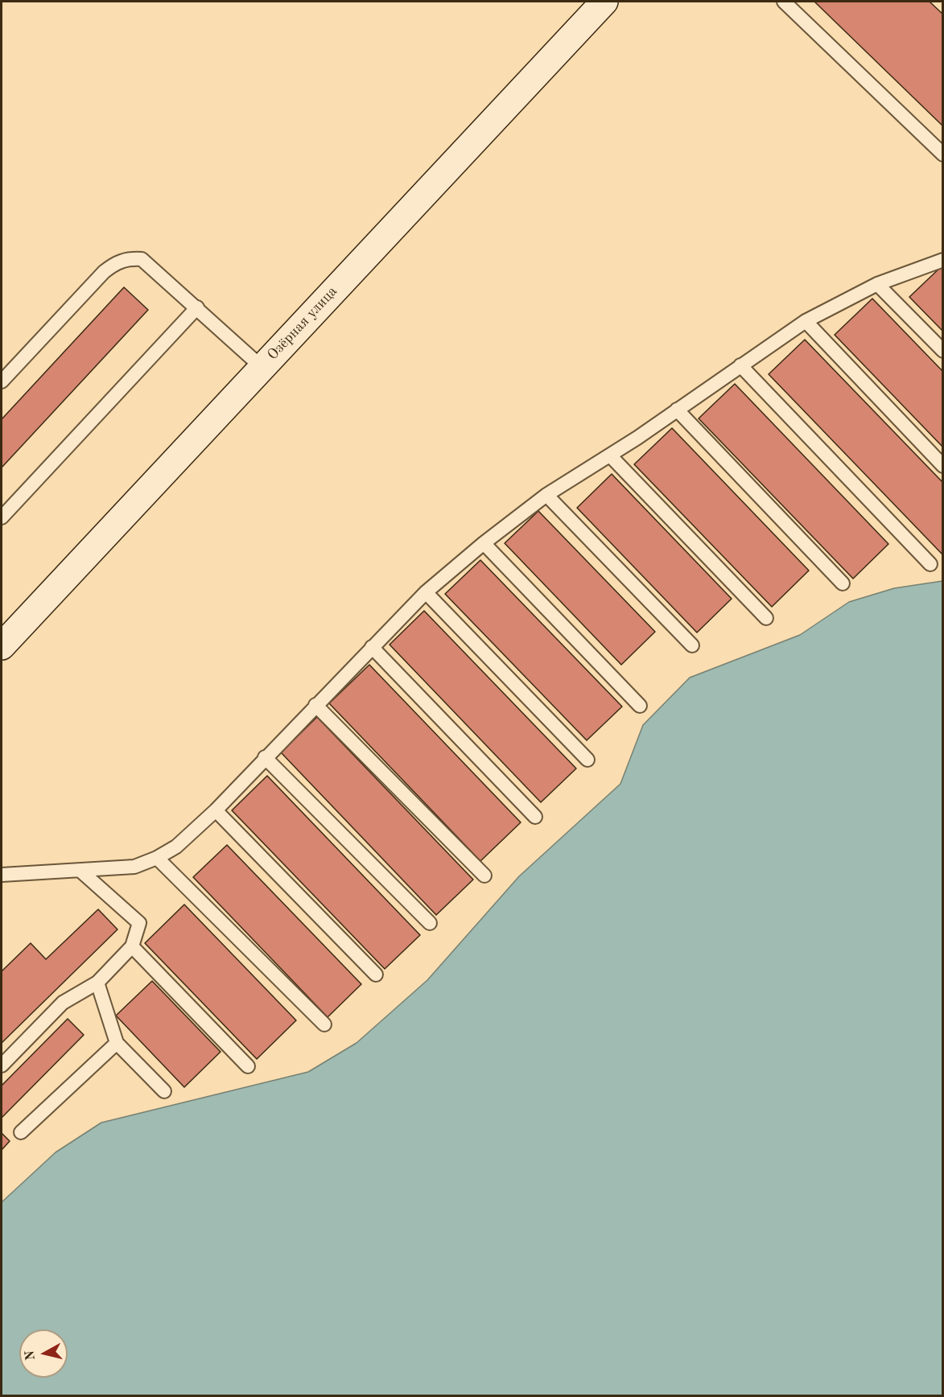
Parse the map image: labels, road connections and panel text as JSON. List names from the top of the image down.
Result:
{
  "streets": {
    "street": ["Озёрная улица"]
  },
  "north": "left"
}
